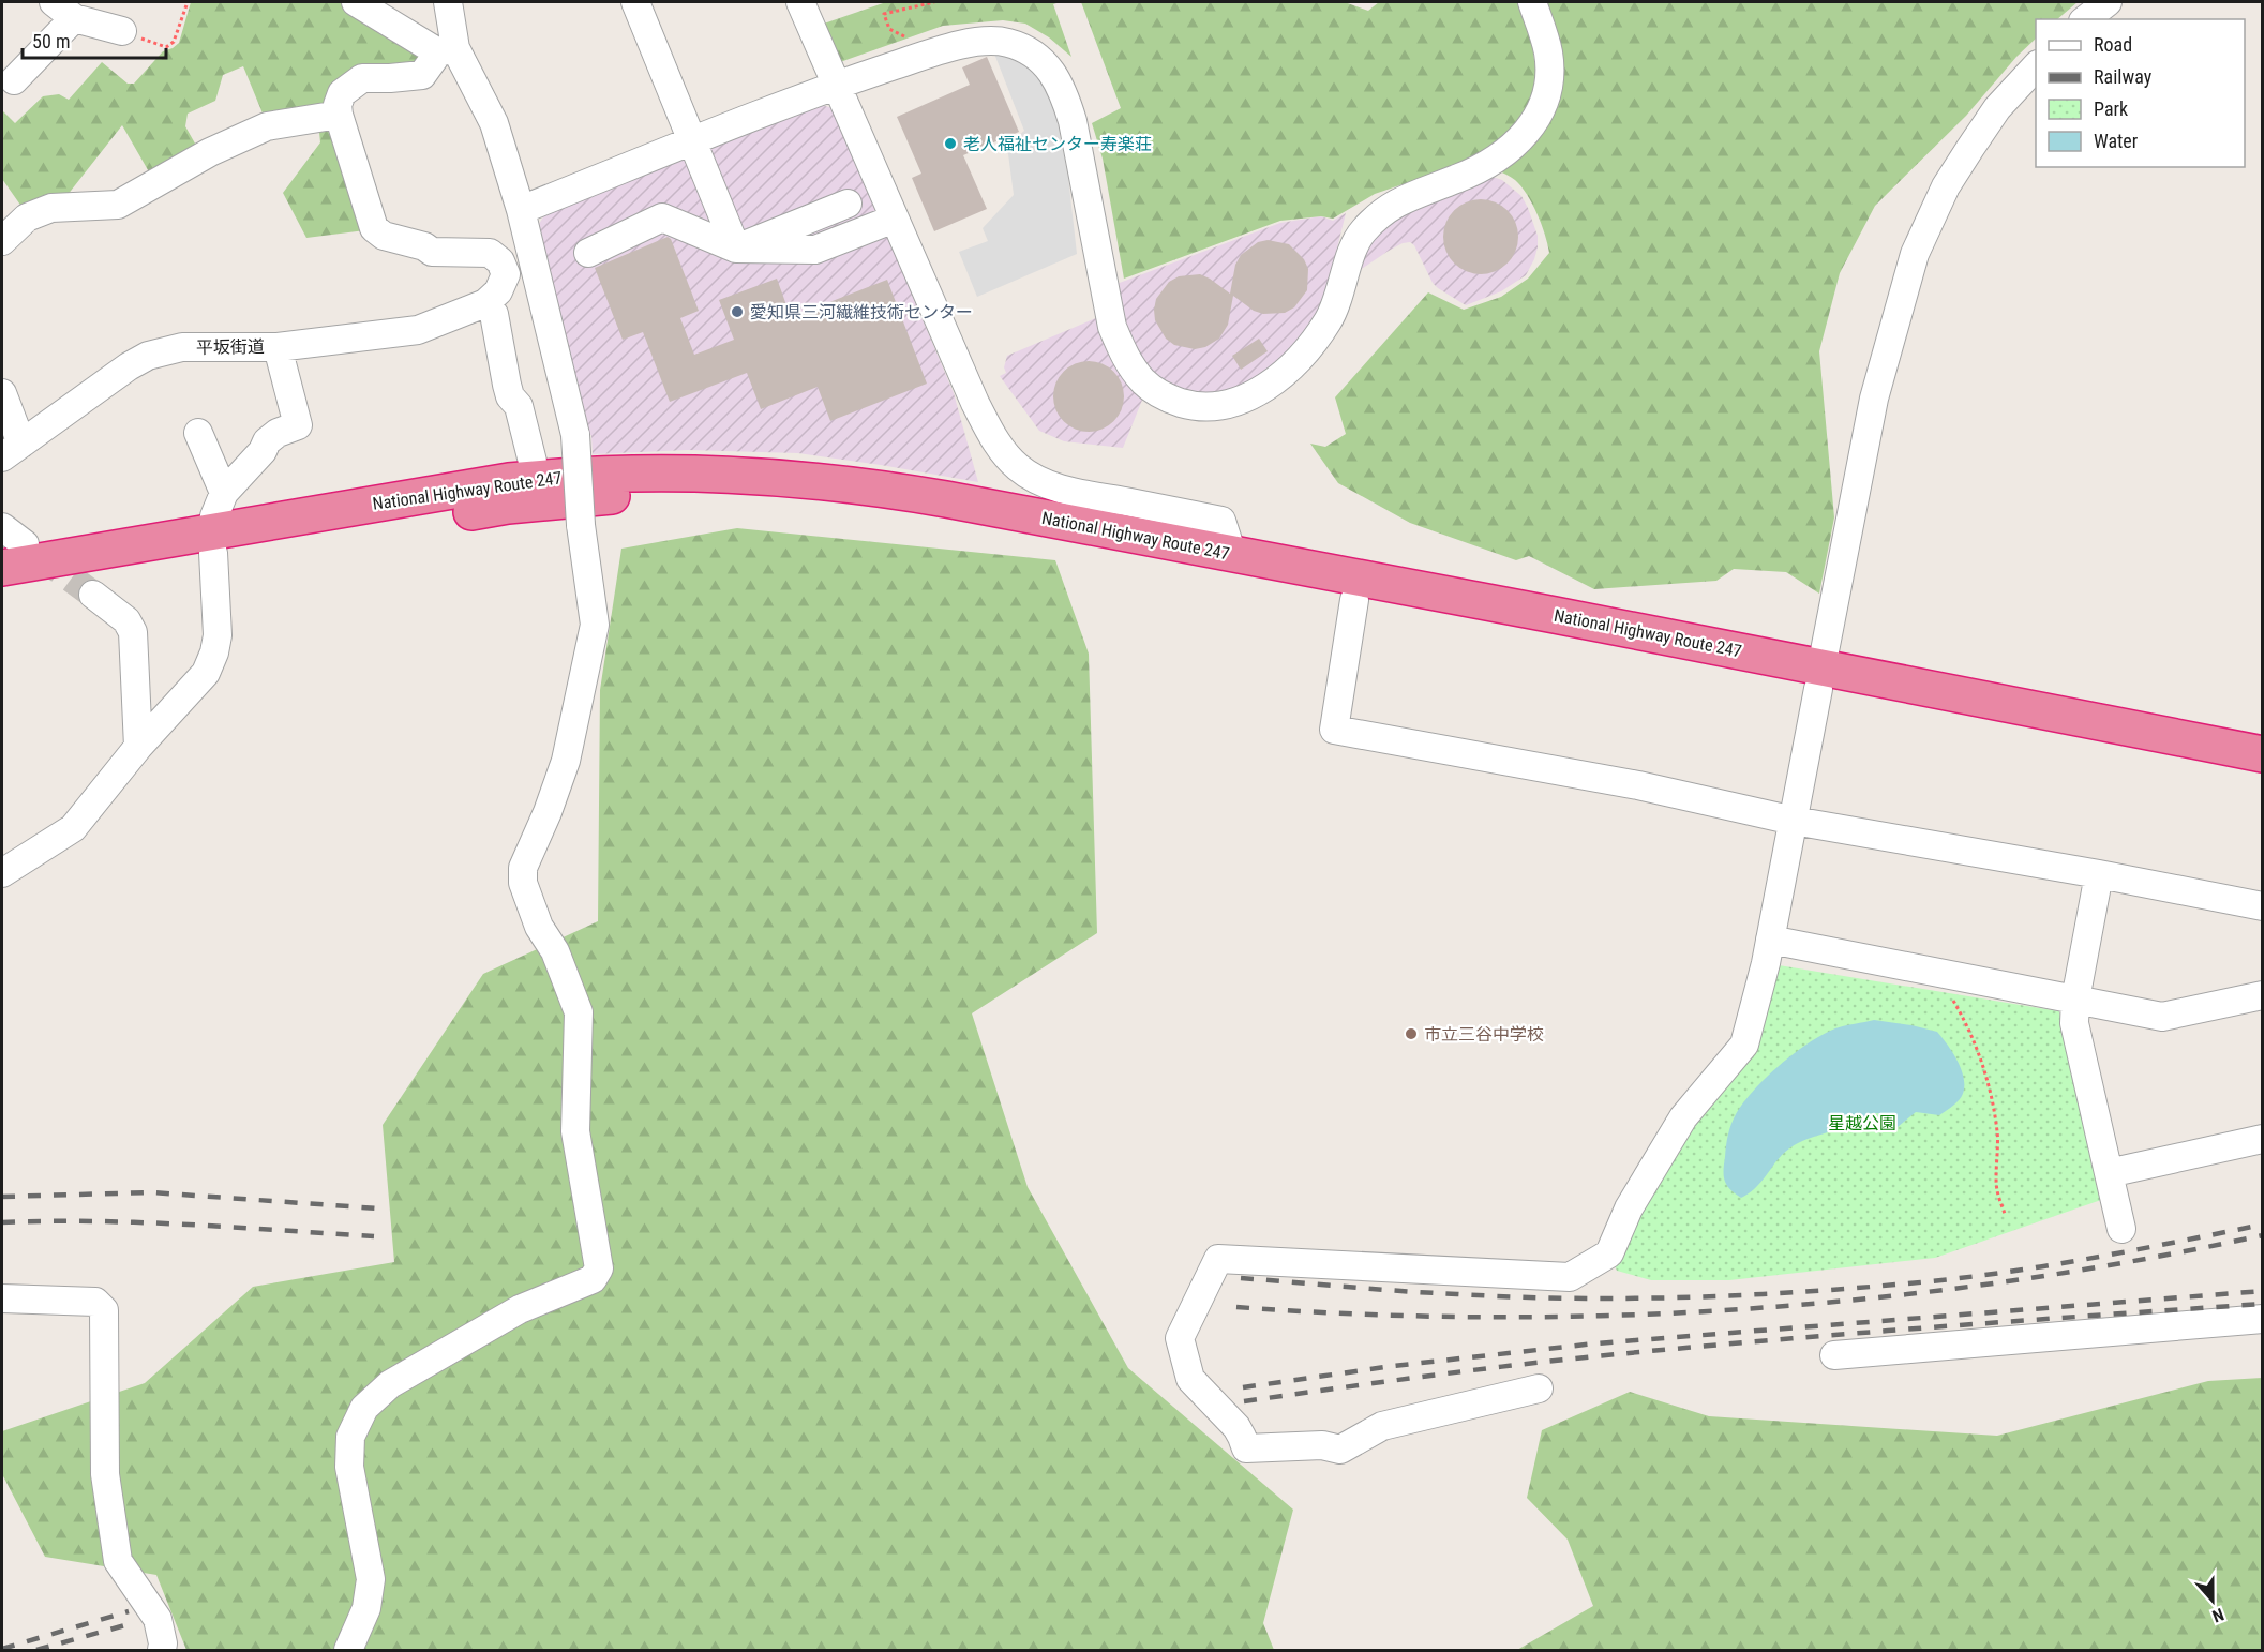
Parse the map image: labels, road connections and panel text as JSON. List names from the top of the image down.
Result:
{
  "streets": {
    "highway": ["National Highway Route 247"],
    "street": ["平坂街道"]
  },
  "parks": ["星越公園"],
  "places": ["老人福祉センター寿楽荘", "愛知県三河繊維技術センター", "市立三谷中学校"],
  "legend": [
    "Road",
    "Railway",
    "Park",
    "Water"
  ],
  "scale_bar": "50 m",
  "north": "bottom"
}
